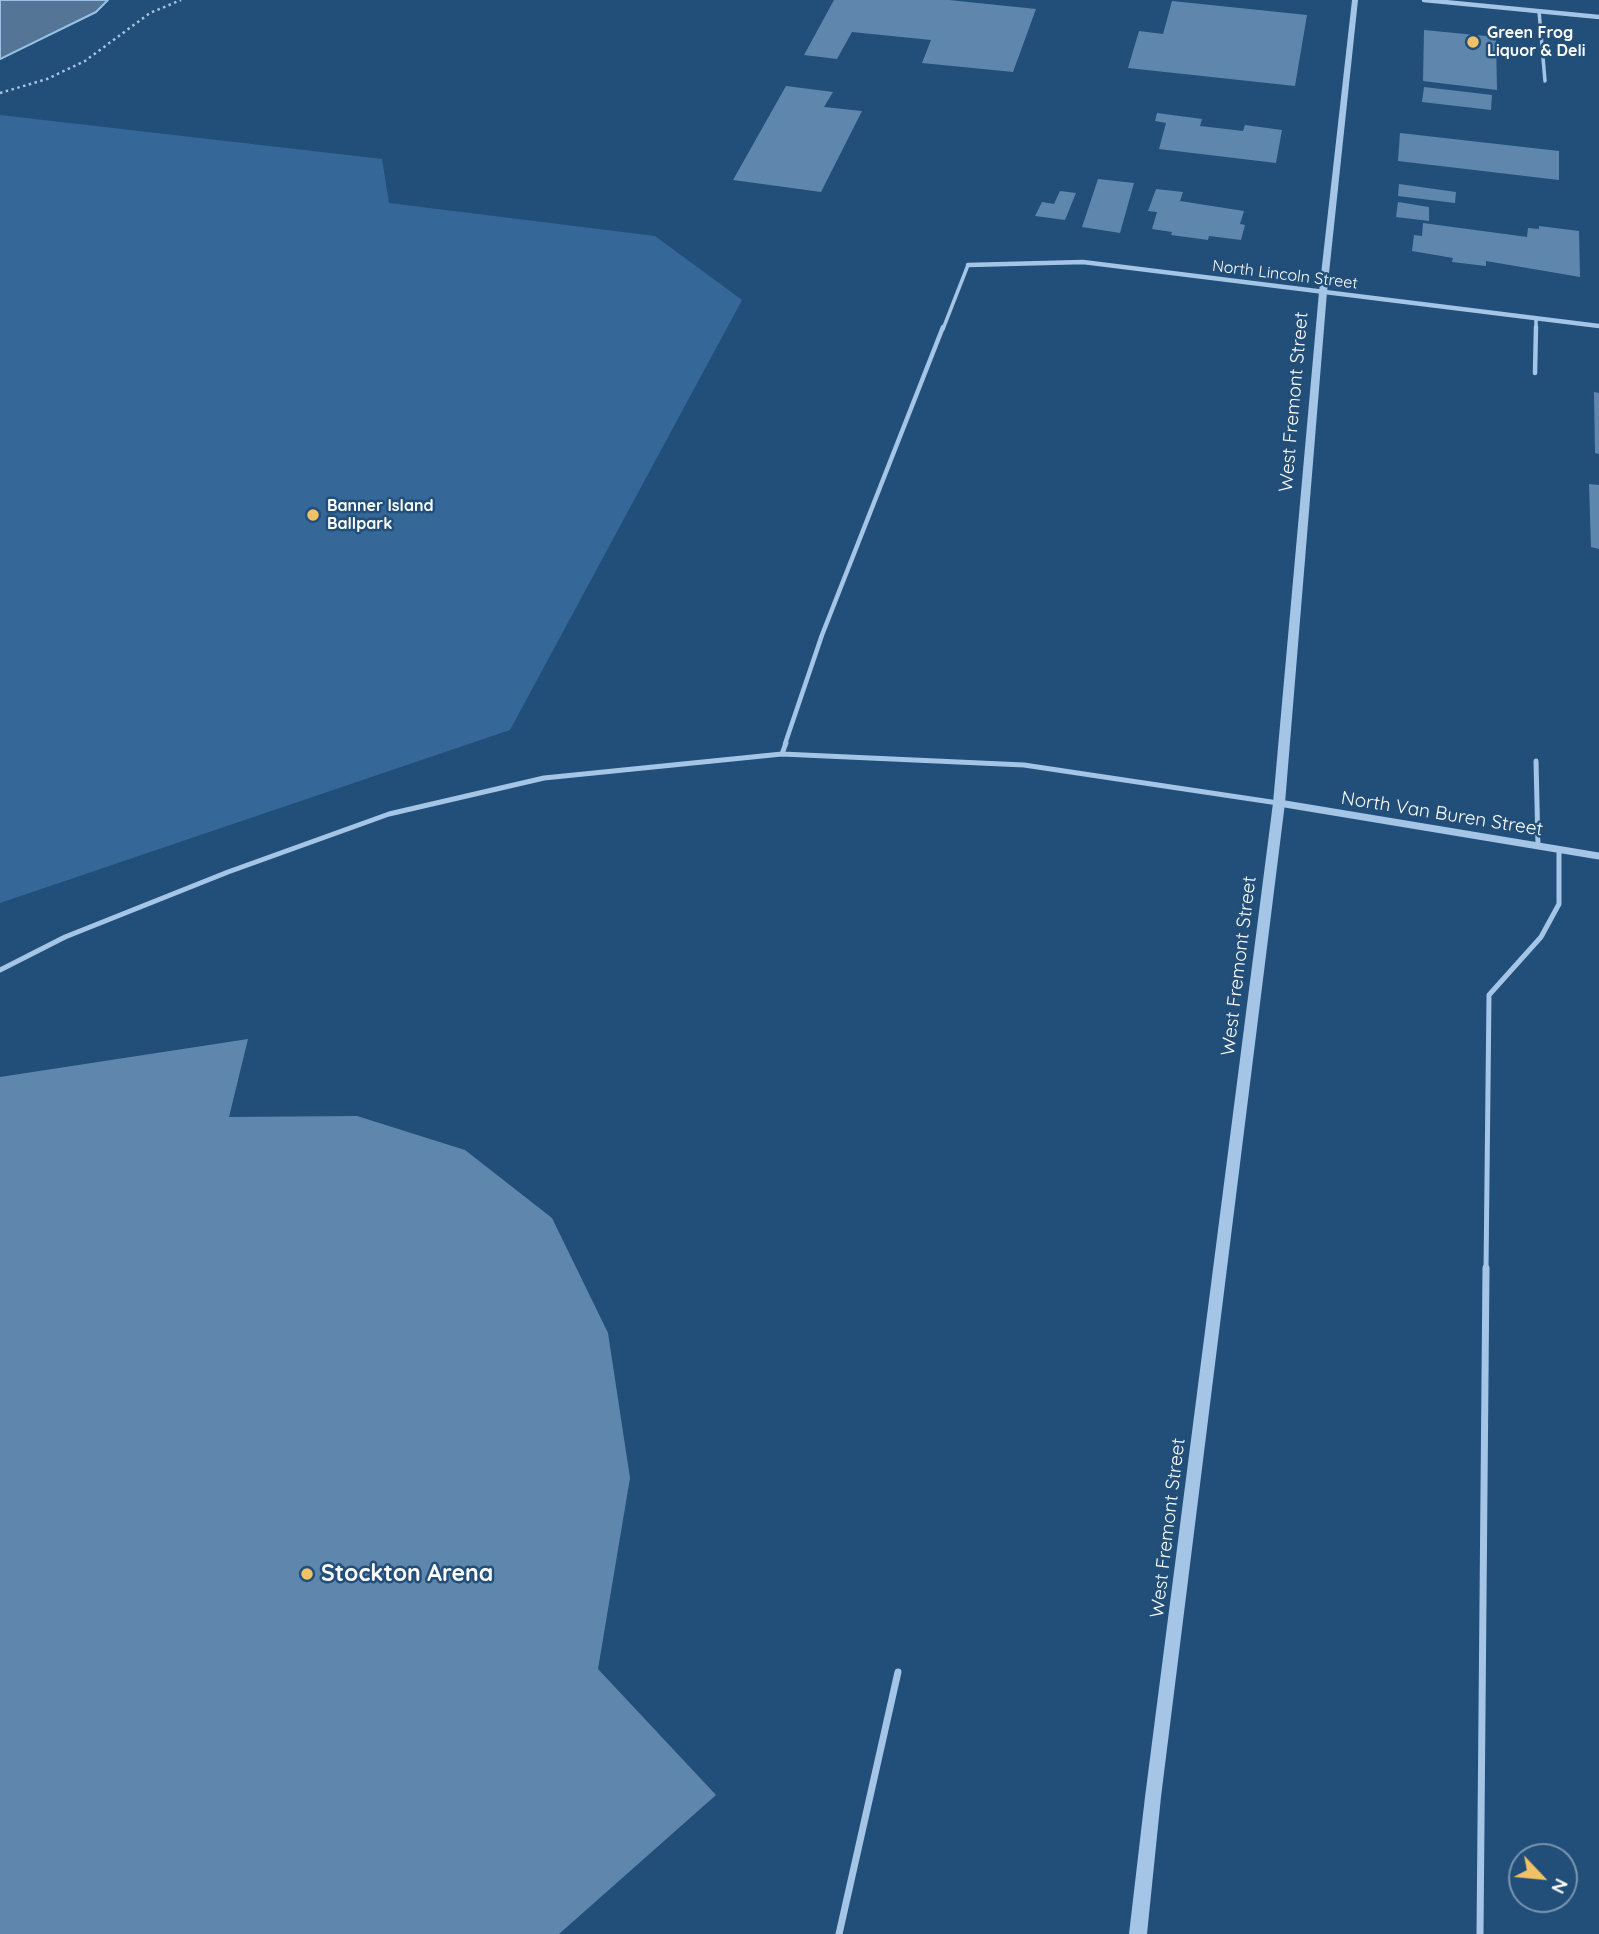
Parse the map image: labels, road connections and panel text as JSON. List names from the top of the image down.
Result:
{
  "streets": {
    "street": ["North Lincoln Street", "West Fremont Street", "North Van Buren Street"]
  },
  "crossings": [
    ["North Lincoln Street", "West Fremont Street"],
    ["West Fremont Street", "North Van Buren Street"]
  ],
  "places": ["Green Frog Liquor & Deli", "Banner Island Ballpark", "Stockton Arena"],
  "north": "bottom right"
}
